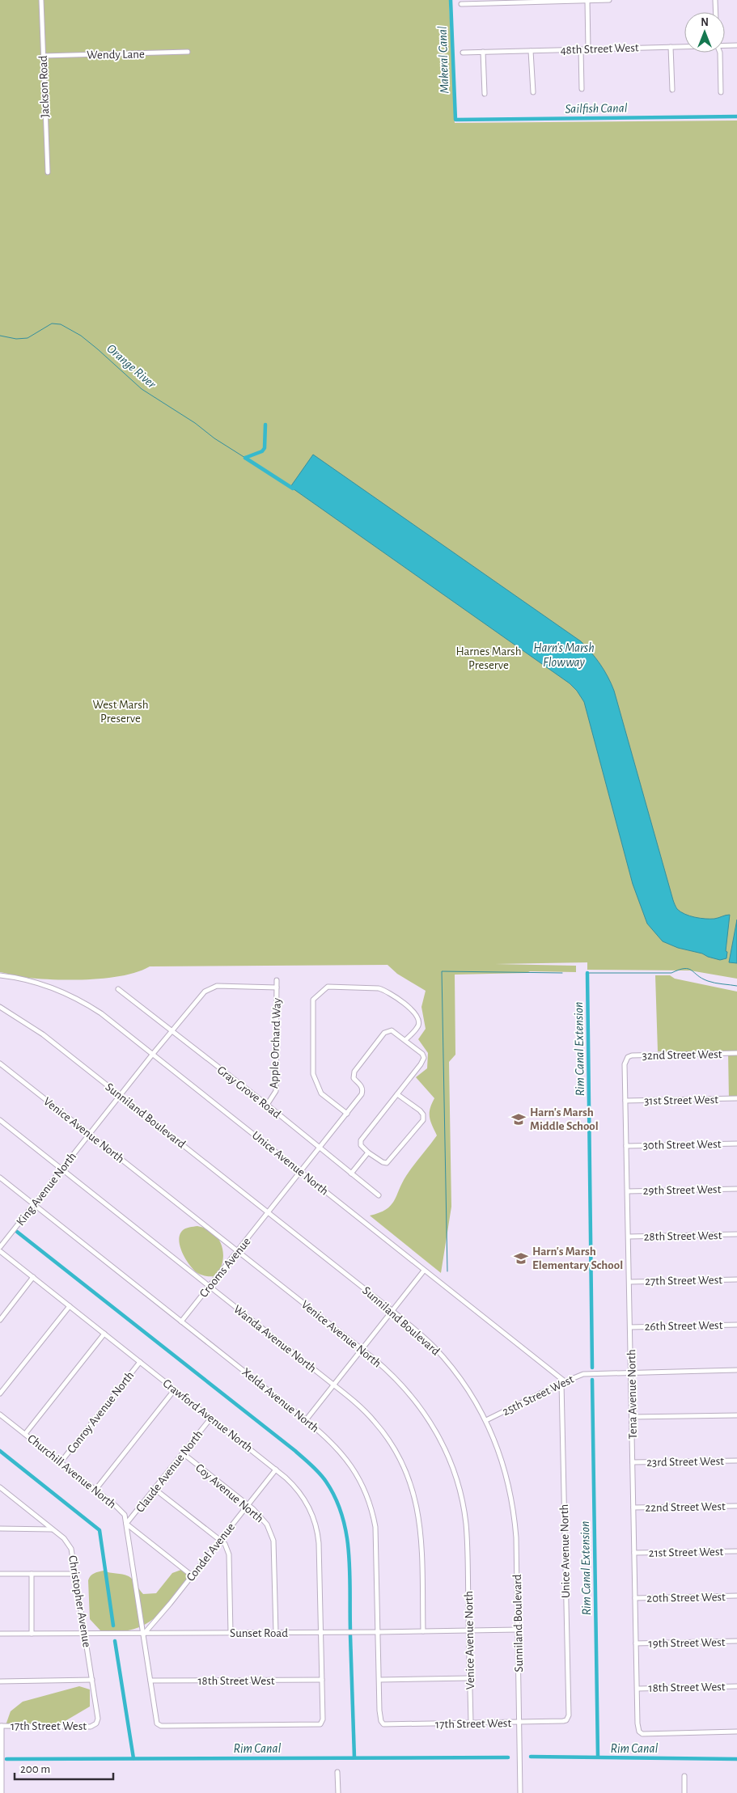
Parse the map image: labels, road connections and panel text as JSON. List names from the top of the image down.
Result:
{
  "streets": {
    "street": [
      "48th Street West",
      "Wendy Lane",
      "Jackson Road",
      "Apple Orchard Way",
      "32nd Street West",
      "Gray Grove Road",
      "31st Street West",
      "Sunniland Boulevard",
      "Venice Avenue North",
      "30th Street West",
      "Unice Avenue North",
      "King Avenue North",
      "29th Street West",
      "28th Street West",
      "Crooms Avenue",
      "27th Street West",
      "26th Street West",
      "Wanda Avenue North",
      "Tena Avenue North",
      "25th Street West",
      "Xelda Avenue North",
      "Conroy Avenue North",
      "Crawford Avenue North",
      "23rd Street West",
      "Churchill Avenue North",
      "Claude Avenue North",
      "Coy Avenue North",
      "22nd Street West",
      "Condel Avenue",
      "21st Street West",
      "20th Street West",
      "Christopher Avenue",
      "Sunset Road",
      "19th Street West",
      "18th Street West",
      "17th Street West"
    ]
  },
  "crossings": [
    ["Wendy Lane", "Jackson Road"],
    ["Apple Orchard Way", "Gray Grove Road"],
    ["Apple Orchard Way", "King Avenue North"],
    ["32nd Street West", "Tena Avenue North"],
    ["Gray Grove Road", "King Avenue North"],
    ["Gray Grove Road", "Crooms Avenue"],
    ["31st Street West", "Tena Avenue North"],
    ["Sunniland Boulevard", "King Avenue North"],
    ["Sunniland Boulevard", "Crooms Avenue"],
    ["Sunniland Boulevard", "25th Street West"],
    ["Sunniland Boulevard", "Sunset Road"],
    ["Sunniland Boulevard", "17th Street West"],
    ["Venice Avenue North", "King Avenue North"],
    ["Venice Avenue North", "Crooms Avenue"],
    ["Venice Avenue North", "Sunset Road"],
    ["Venice Avenue North", "17th Street West"],
    ["30th Street West", "Tena Avenue North"],
    ["Unice Avenue North", "King Avenue North"],
    ["Unice Avenue North", "Crooms Avenue"],
    ["Unice Avenue North", "25th Street West"],
    ["Unice Avenue North", "17th Street West"],
    ["King Avenue North", "Wanda Avenue North"],
    ["King Avenue North", "Xelda Avenue North"],
    ["29th Street West", "Tena Avenue North"],
    ["28th Street West", "Tena Avenue North"],
    ["Crooms Avenue", "Wanda Avenue North"],
    ["Crooms Avenue", "Xelda Avenue North"],
    ["27th Street West", "Tena Avenue North"],
    ["26th Street West", "Tena Avenue North"],
    ["Wanda Avenue North", "Sunset Road"],
    ["Tena Avenue North", "25th Street West"],
    ["Tena Avenue North", "23rd Street West"],
    ["Tena Avenue North", "22nd Street West"],
    ["Tena Avenue North", "21st Street West"],
    ["Tena Avenue North", "20th Street West"],
    ["Tena Avenue North", "19th Street West"],
    ["Tena Avenue North", "18th Street West"],
    ["Xelda Avenue North", "Sunset Road"],
    ["Xelda Avenue North", "17th Street West"],
    ["Conroy Avenue North", "Crawford Avenue North"],
    ["Conroy Avenue North", "Churchill Avenue North"],
    ["Crawford Avenue North", "Churchill Avenue North"],
    ["Crawford Avenue North", "Claude Avenue North"],
    ["Crawford Avenue North", "Condel Avenue"],
    ["Crawford Avenue North", "Sunset Road"],
    ["Crawford Avenue North", "18th Street West"],
    ["Churchill Avenue North", "Claude Avenue North"],
    ["Churchill Avenue North", "Condel Avenue"],
    ["Churchill Avenue North", "Sunset Road"],
    ["Churchill Avenue North", "18th Street West"],
    ["Claude Avenue North", "Coy Avenue North"],
    ["Coy Avenue North", "Condel Avenue"],
    ["Coy Avenue North", "Sunset Road"],
    ["Condel Avenue", "Sunset Road"],
    ["Christopher Avenue", "Sunset Road"],
    ["Christopher Avenue", "17th Street West"]
  ],
  "water": [
    "Makeral Canal",
    "Sailfish Canal",
    "Orange River",
    "Harn's Marsh Flowway",
    "Rim Canal Extension",
    "Rim Canal"
  ],
  "parks": ["Harnes Marsh Preserve", "West Marsh Preserve"],
  "places": {
    "school or university": ["Harn's Marsh Middle School", "Harn's Marsh Elementary School"]
  },
  "scale_bar": "200 m",
  "north": "top"
}
